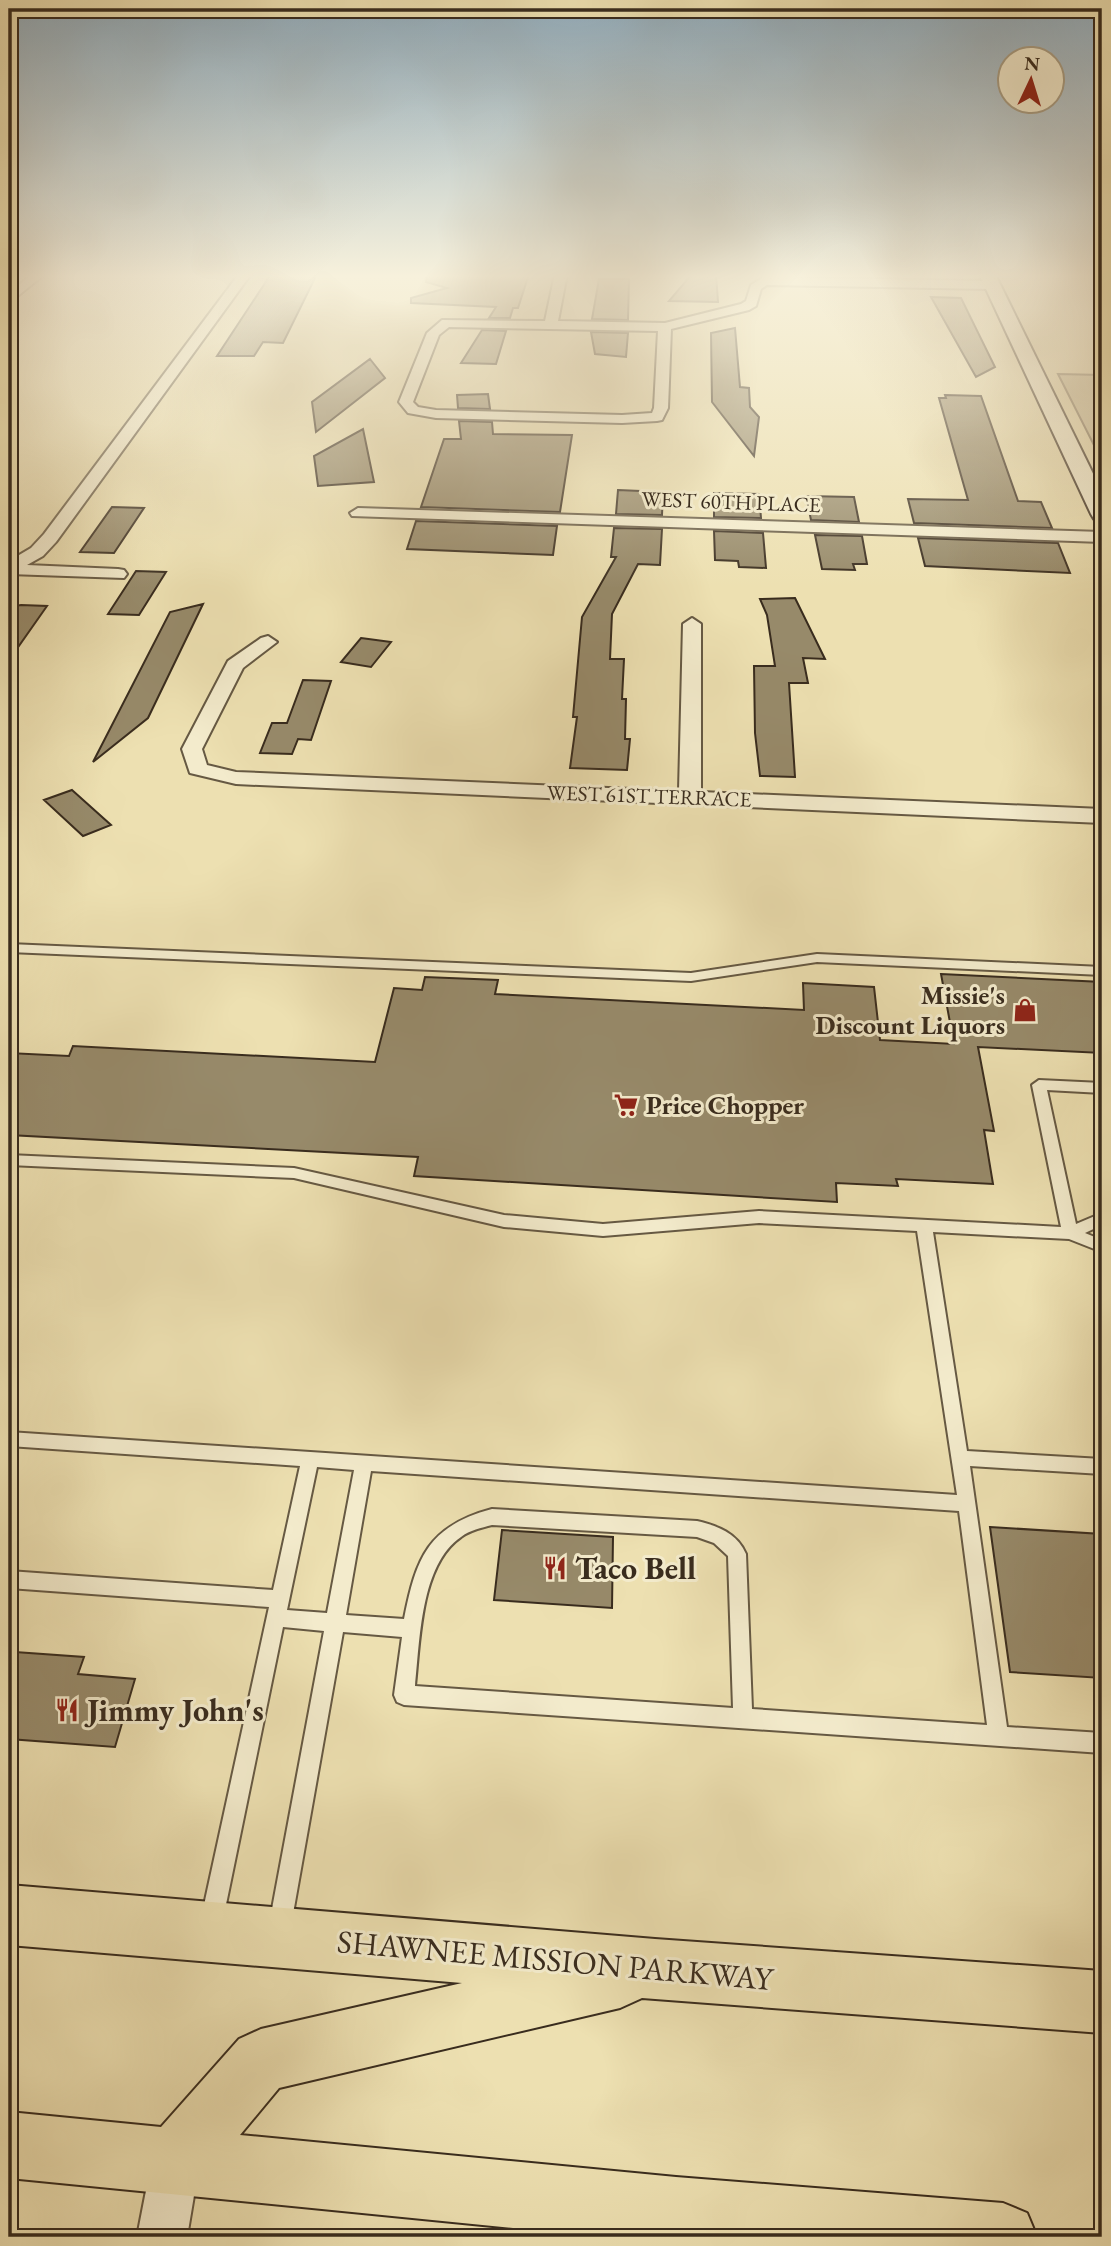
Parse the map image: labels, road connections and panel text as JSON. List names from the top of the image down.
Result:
{
  "streets": {
    "highway": ["SHAWNEE MISSION PARKWAY"],
    "street": ["WEST 60TH PLACE", "WEST 61ST TERRACE"]
  },
  "places": {
    "shop": ["Missie's Discount Liquors"],
    "supermarket": ["Price Chopper"],
    "restaurant": ["Taco Bell", "Jimmy John's"]
  },
  "north": "top"
}
